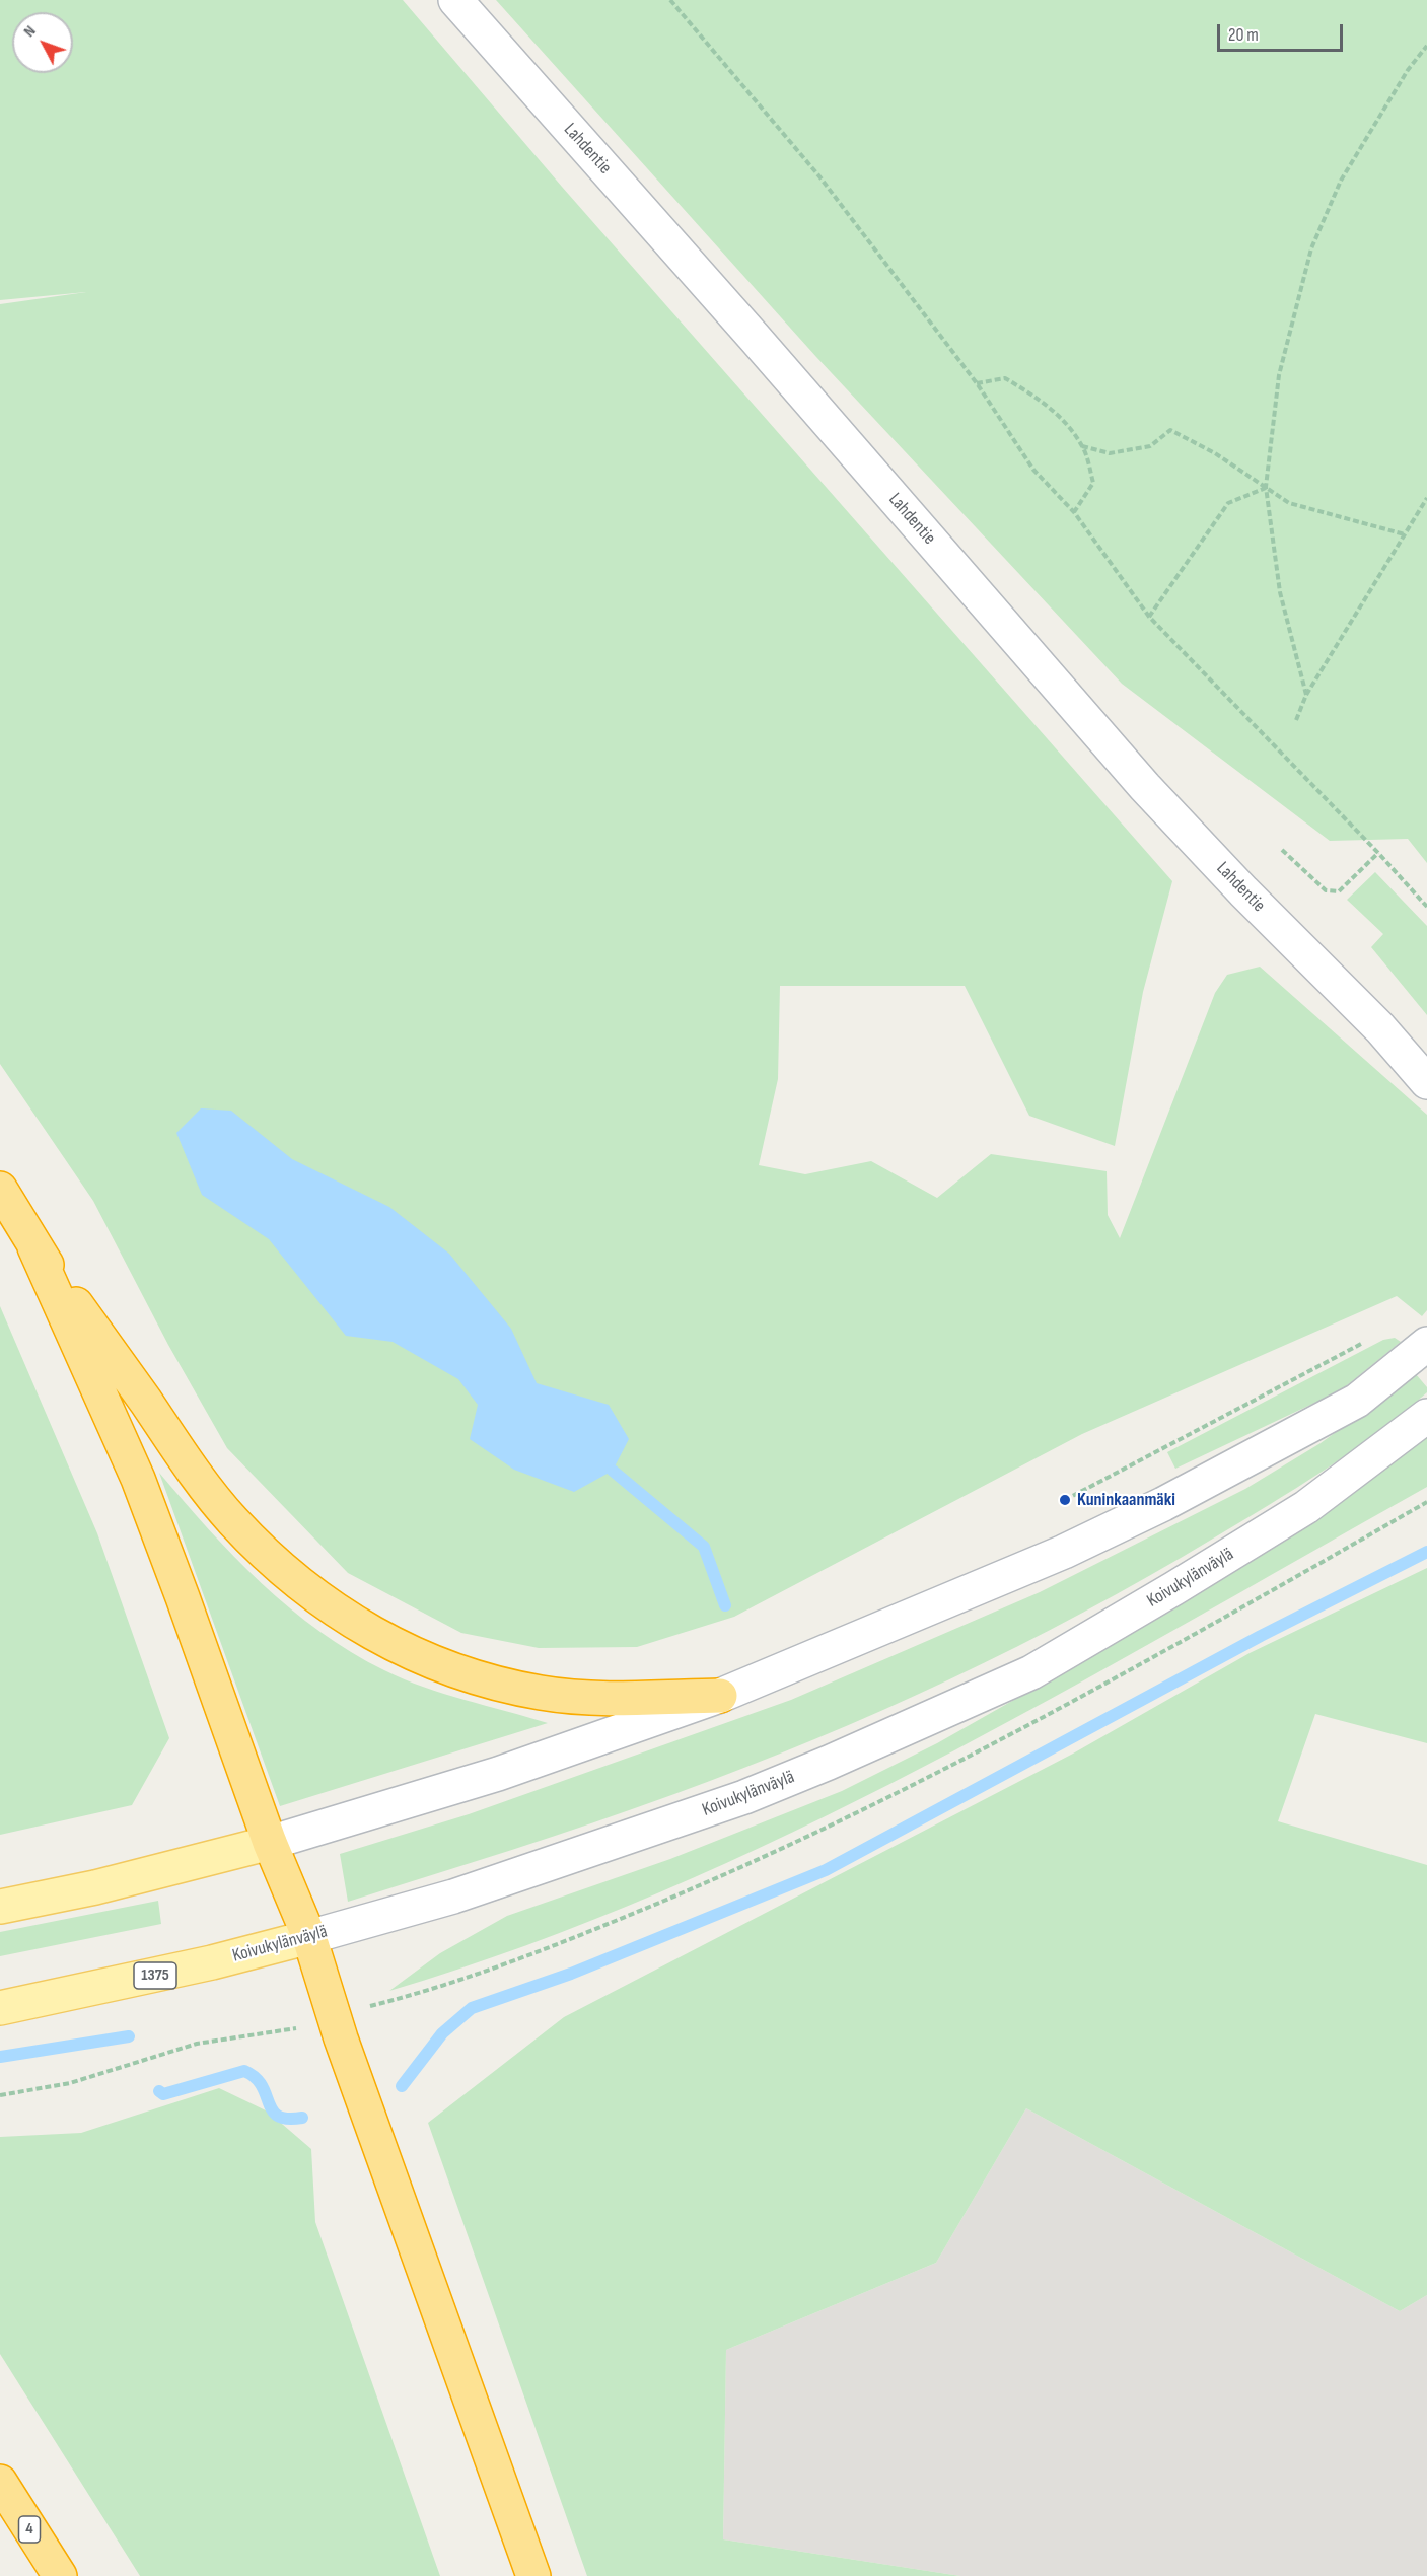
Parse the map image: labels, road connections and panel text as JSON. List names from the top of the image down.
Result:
{
  "streets": {
    "highway": ["4"],
    "main road": ["Lahdentie", "Koivukylänväylä", "1375"]
  },
  "places": ["Kuninkaanmäki"],
  "scale_bar": "20 m",
  "north": "top left"
}
